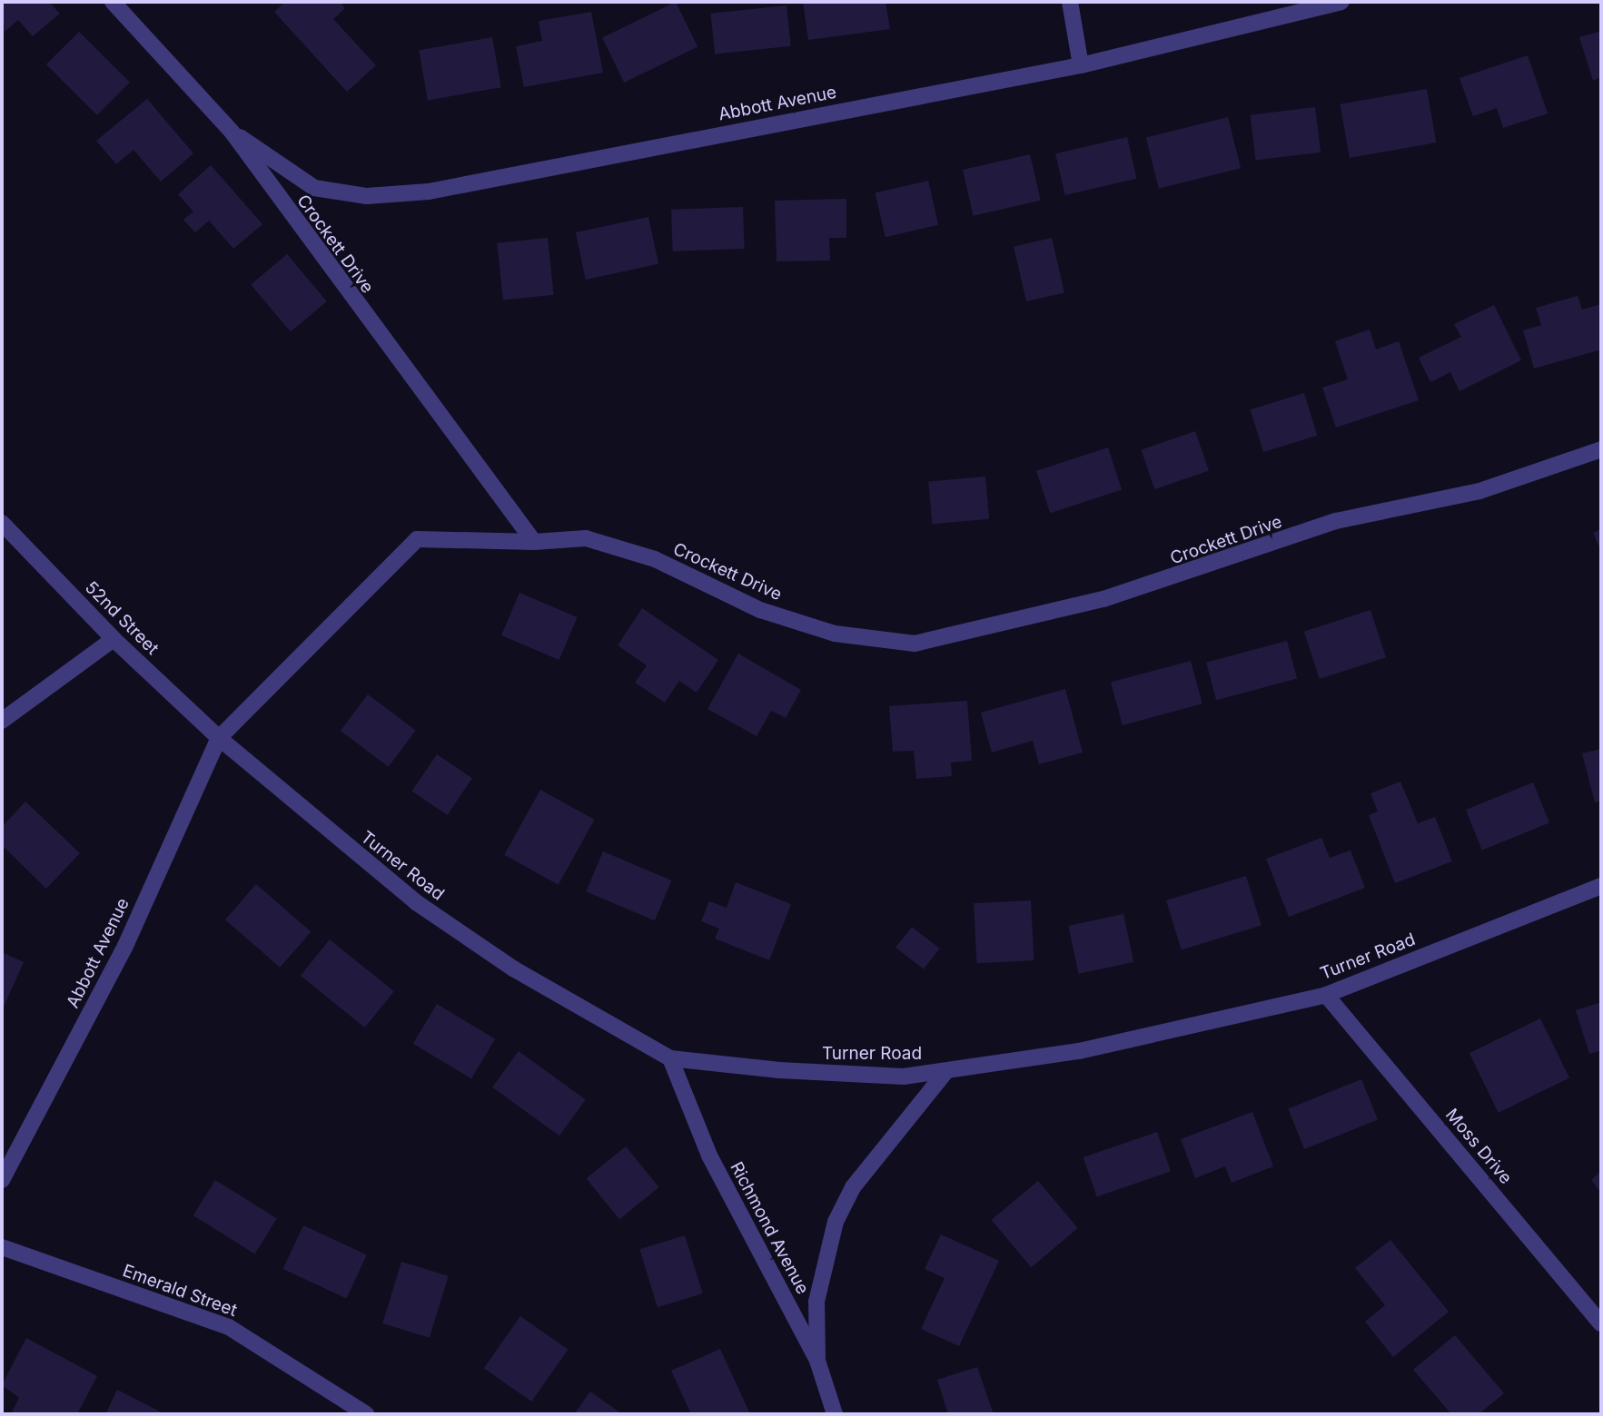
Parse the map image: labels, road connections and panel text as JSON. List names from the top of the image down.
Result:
{
  "streets": {
    "street": [
      "Abbott Avenue",
      "Crockett Drive",
      "52nd Street",
      "Turner Road",
      "Moss Drive",
      "Richmond Avenue",
      "Emerald Street"
    ]
  },
  "crossings": [
    ["Abbott Avenue", "Crockett Drive"],
    ["Abbott Avenue", "52nd Street"],
    ["Abbott Avenue", "Turner Road"],
    ["52nd Street", "Turner Road"],
    ["Turner Road", "Moss Drive"],
    ["Turner Road", "Richmond Avenue"]
  ]
}
